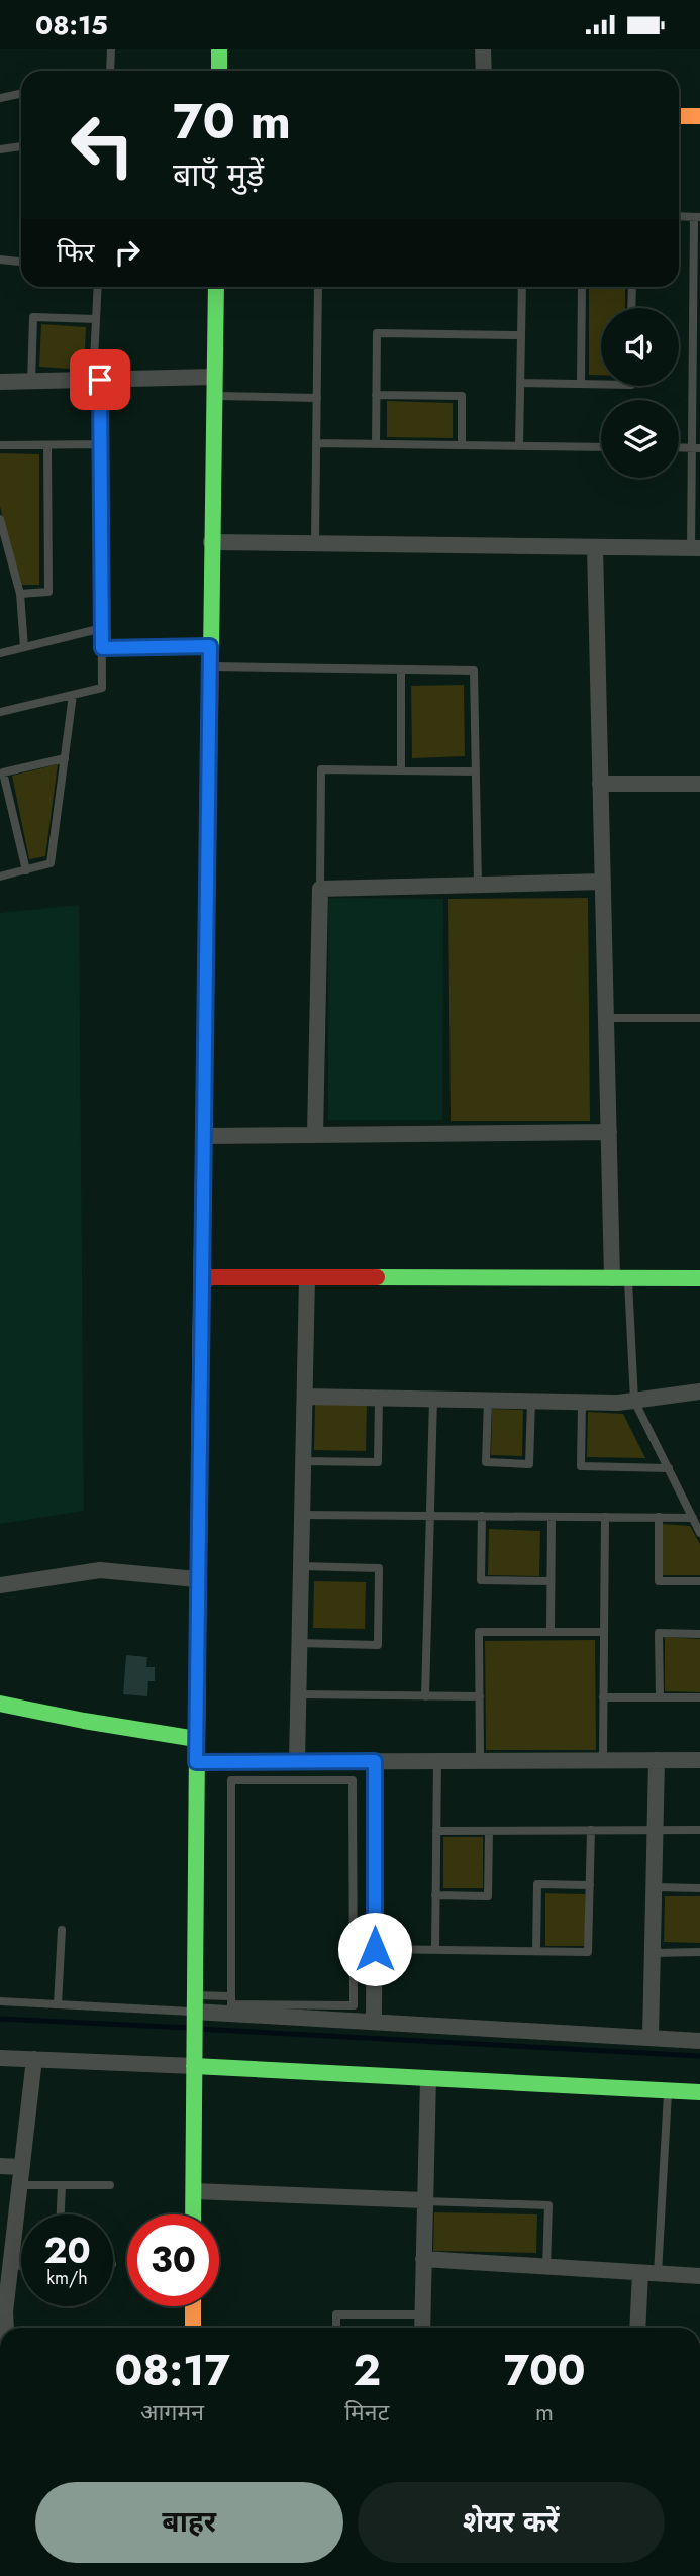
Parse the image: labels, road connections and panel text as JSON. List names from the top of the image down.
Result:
{
  "page": {
    "status": "08:15",
    "turn": ["70 m", "बाएँ मुड़ें"],
    "then": "फिर",
    "speed": "20 km/h",
    "limit": "30",
    "eta": [
      "08:17",
      "आगमन",
      "2",
      "मिनट",
      "700",
      "m"
    ],
    "buttons": ["बाहर", "शेयर करें"]
  }
}
